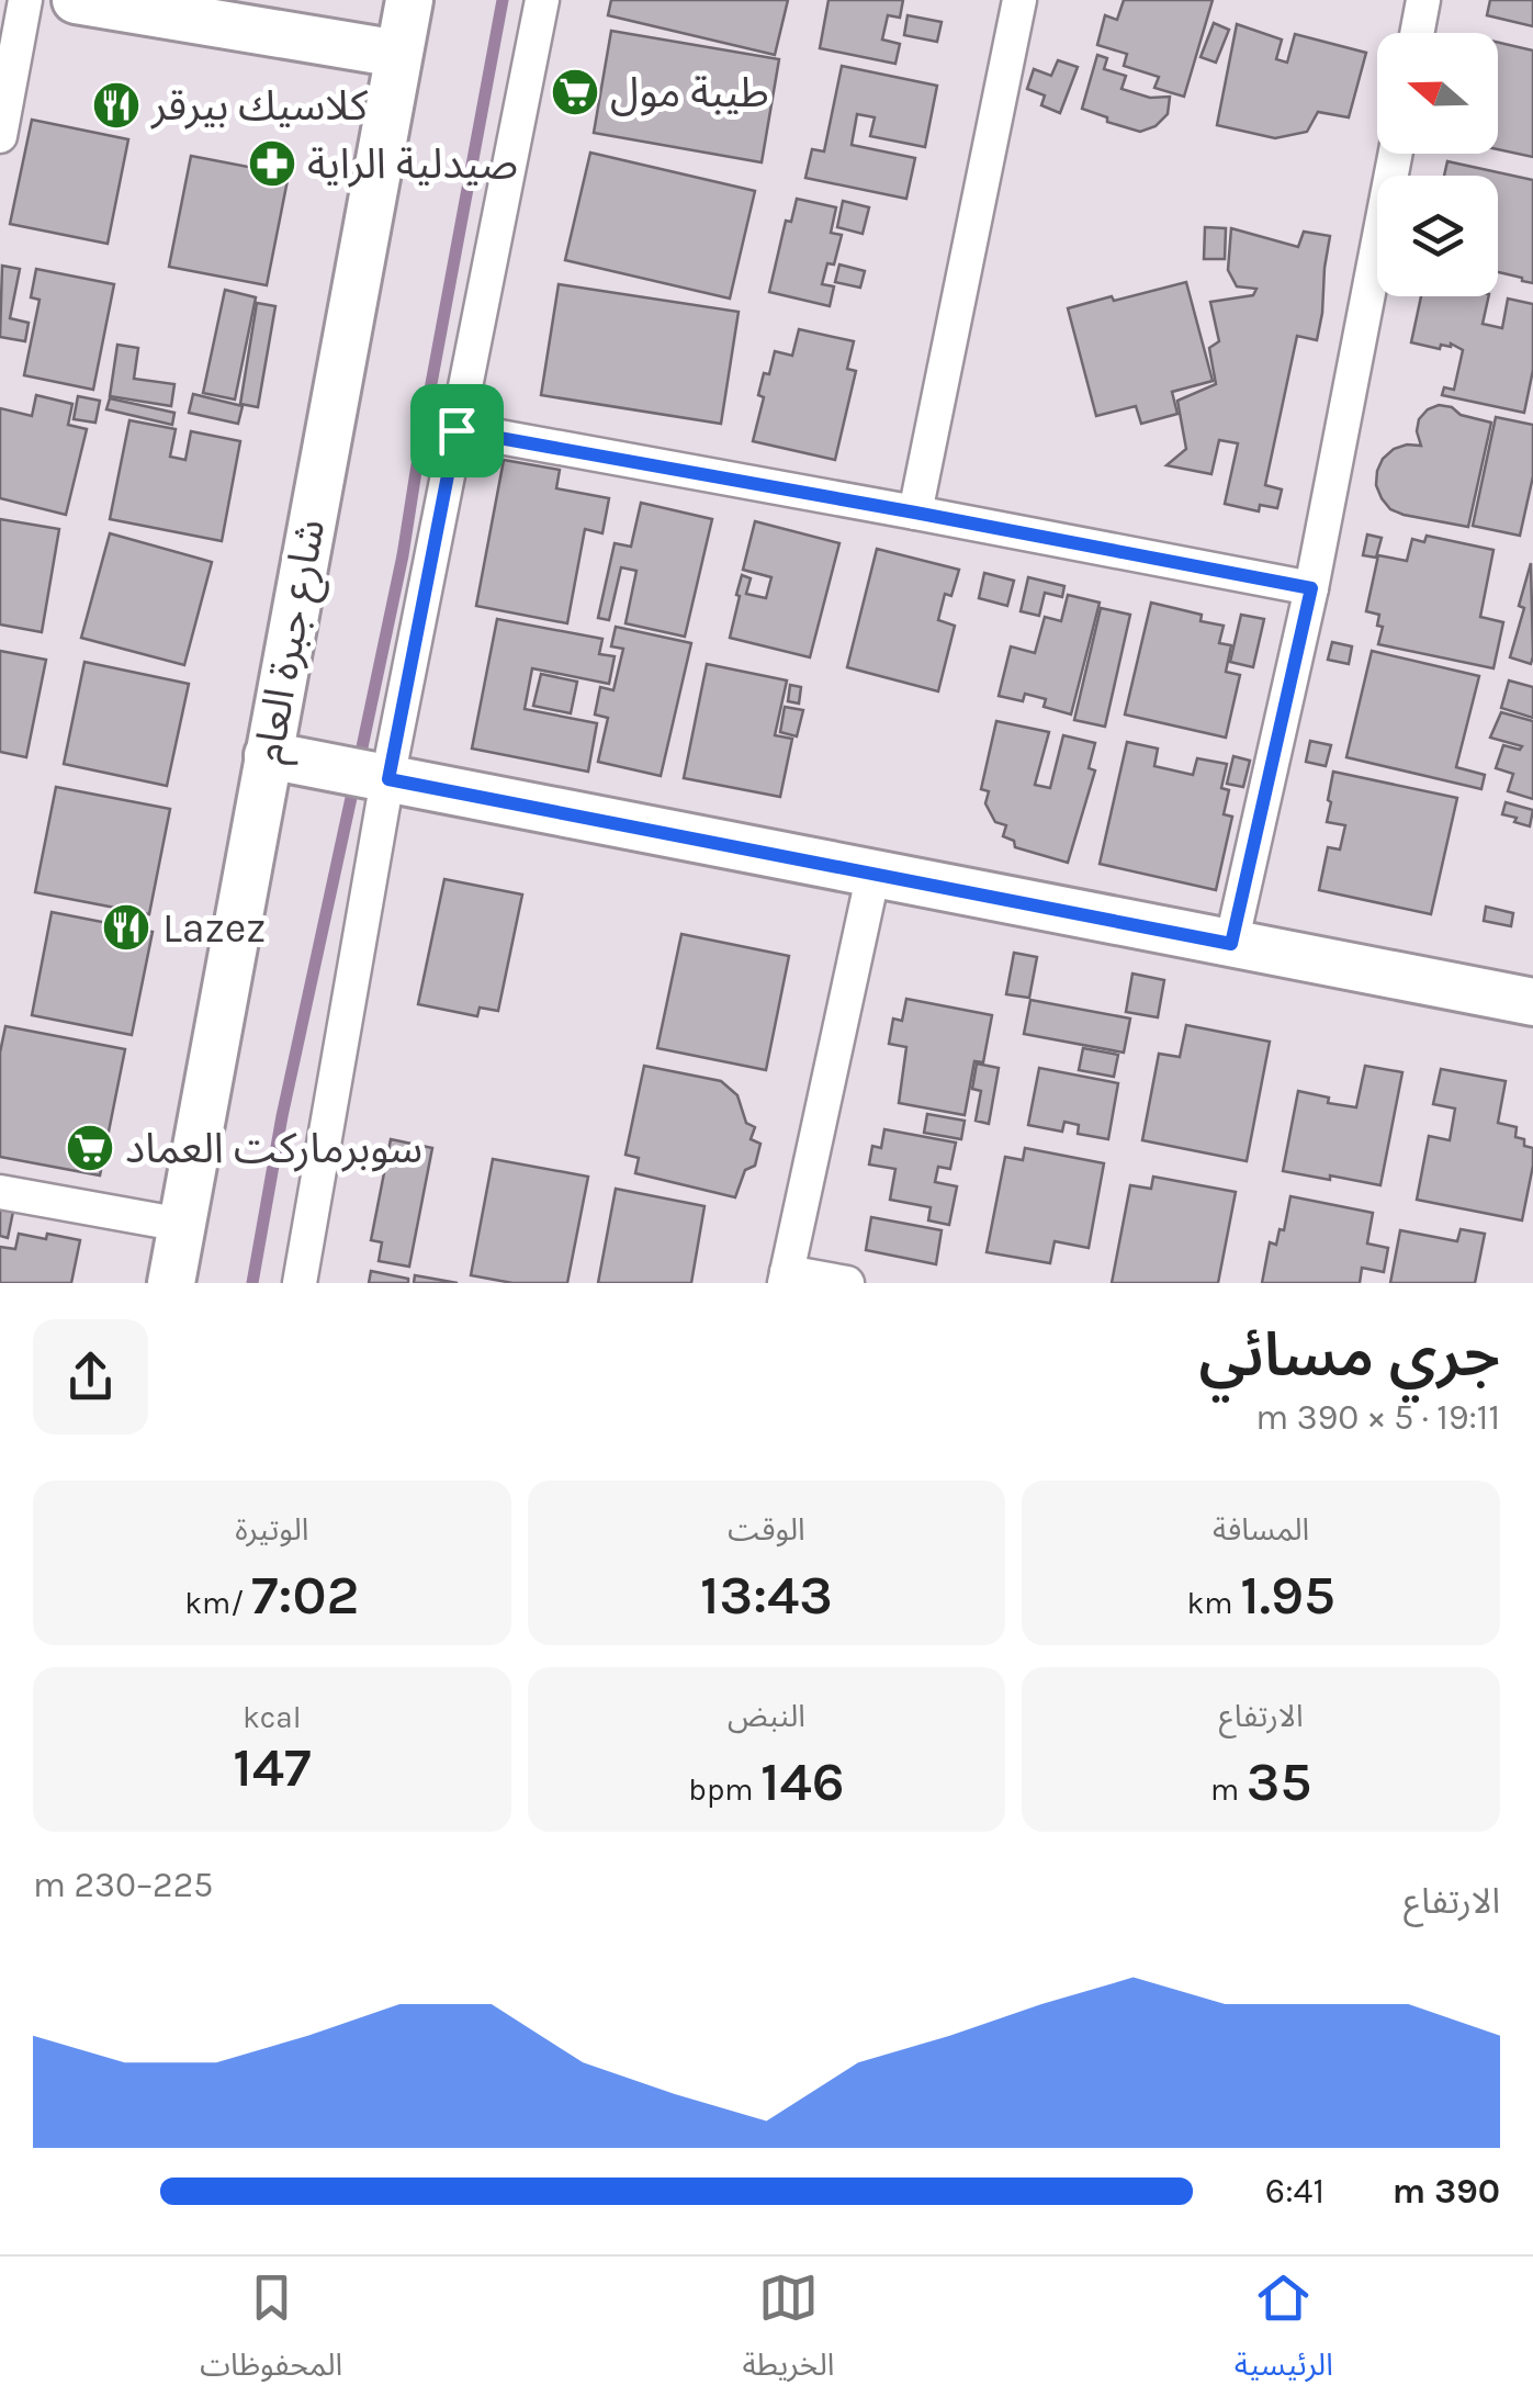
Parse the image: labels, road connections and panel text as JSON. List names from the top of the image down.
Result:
{
  "streets": {
    "street": ["شارع جبرة العام"]
  },
  "places": {
    "supermarket": ["طيبة مول", "سوبرماركت العماد"],
    "restaurant": ["كلاسيك بيرقر", "Lazez"],
    "pharmacy": ["صيدلية الراية"]
  },
  "north": "left",
  "page": {
    "heading": ["جري مسائي", "19:11 · 5 × 390 m"],
    "stats": [
      ["المسافة", "1.95 km"],
      ["الوقت", "13:43"],
      ["الوتيرة", "7:02 /km"],
      ["الارتفاع", "35 m"],
      ["النبض", "146 bpm"],
      ["kcal", "147"]
    ],
    "chart": ["الارتفاع", "225–230 m"],
    "list": [
      {
        "name": "390 m",
        "note": "6:41"
      }
    ],
    "tabs": ["الرئيسية", "الخريطة", "المحفوظات"]
  }
}
